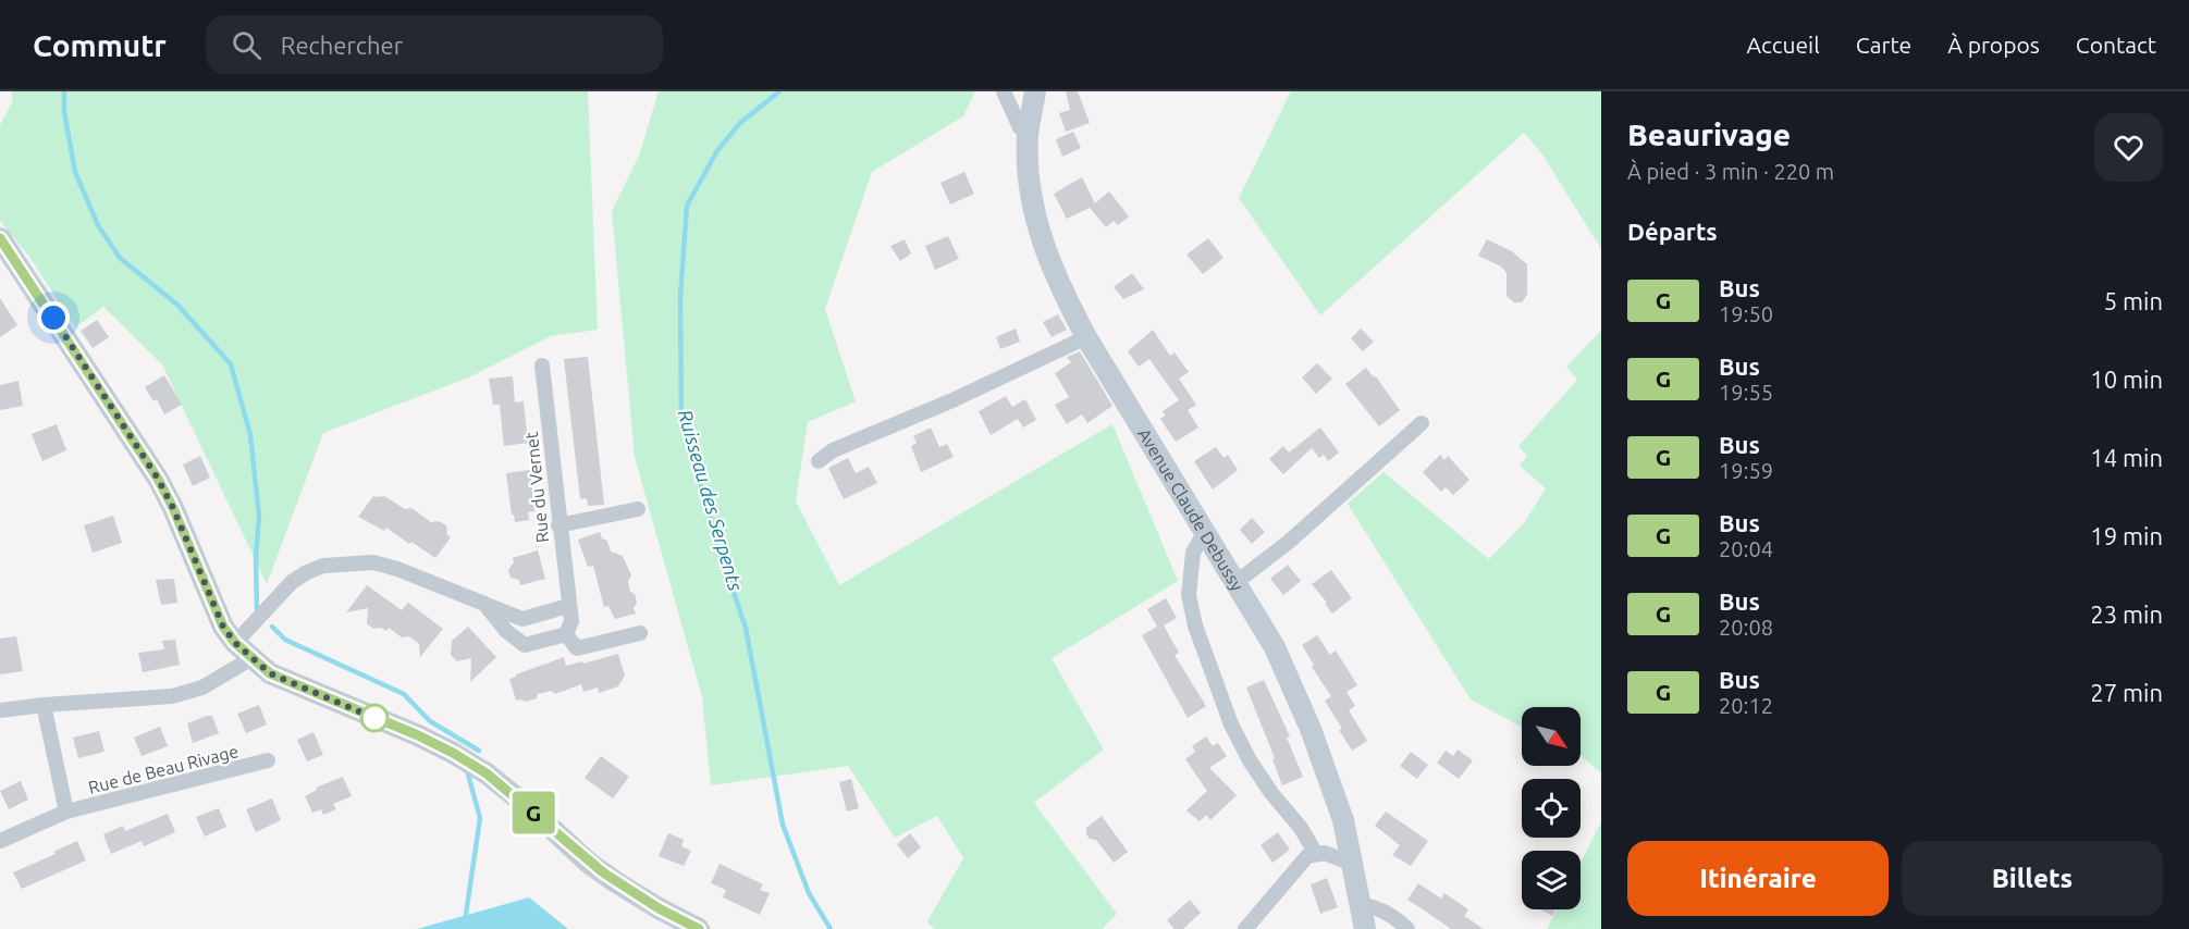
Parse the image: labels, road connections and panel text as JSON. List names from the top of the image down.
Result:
{
  "streets": {
    "street": ["Rue du Vernet", "Avenue Claude Debussy", "Rue de Beau Rivage"]
  },
  "water": ["Ruisseau des Serpents"],
  "lines": ["bus line G"],
  "north": "bottom right",
  "page": {
    "header": "Commutr",
    "search": "Rechercher",
    "nav": [
      "Accueil",
      "Carte",
      "À propos",
      "Contact"
    ],
    "on_map": "G",
    "heading": [
      ["Beaurivage", "À pied · 3 min · 220 m"],
      "Départs"
    ],
    "list": [
      {
        "mark": "G",
        "name": "Bus",
        "note": "19:50",
        "value": "5 min"
      },
      {
        "mark": "G",
        "name": "Bus",
        "note": "19:55",
        "value": "10 min"
      },
      {
        "mark": "G",
        "name": "Bus",
        "note": "19:59",
        "value": "14 min"
      },
      {
        "mark": "G",
        "name": "Bus",
        "note": "20:04",
        "value": "19 min"
      },
      {
        "mark": "G",
        "name": "Bus",
        "note": "20:08",
        "value": "23 min"
      },
      {
        "mark": "G",
        "name": "Bus",
        "note": "20:12",
        "value": "27 min"
      }
    ],
    "buttons": ["Itinéraire", "Billets"]
  }
}
